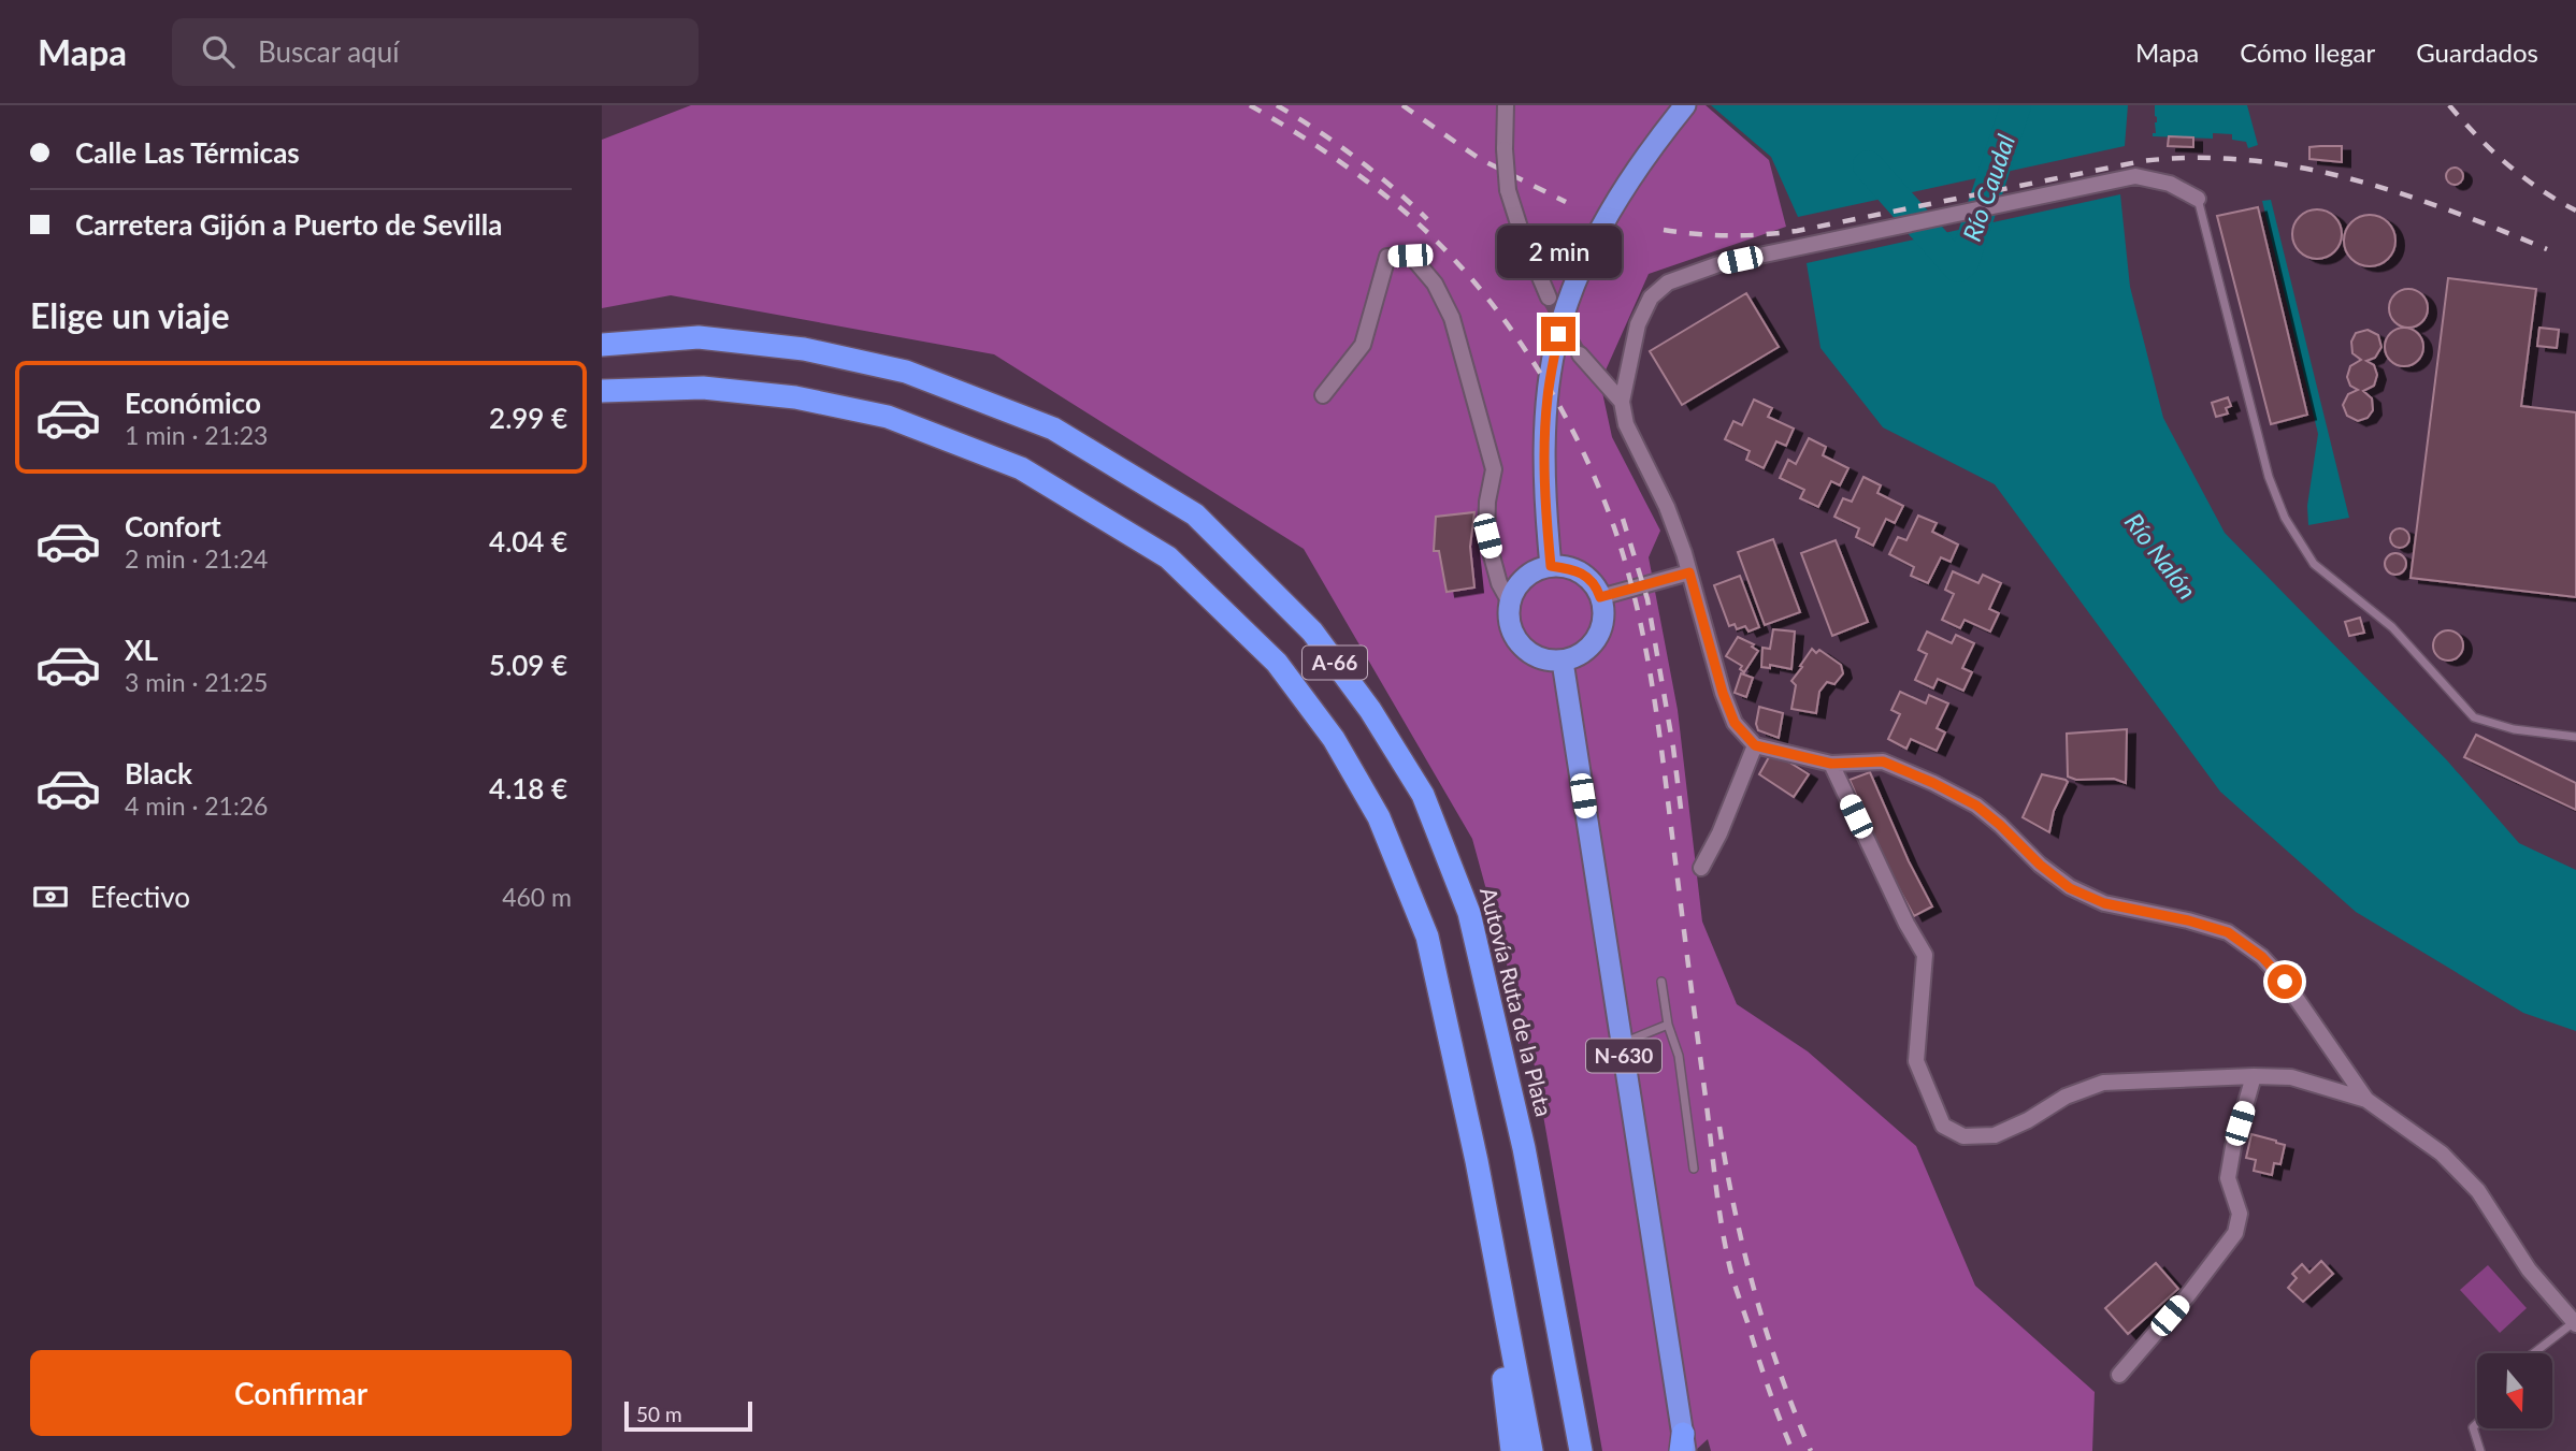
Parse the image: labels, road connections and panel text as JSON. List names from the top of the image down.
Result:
{
  "streets": {
    "highway": ["A-66", "Autovía Ruta de la Plata", "N-630"]
  },
  "water": ["Río Caudal", "Río Nalón"],
  "scale_bar": "50 m",
  "north": "bottom",
  "page": {
    "header": "Mapa",
    "search": "Buscar aquí",
    "nav": ["Mapa", "Cómo llegar", "Guardados"],
    "banner": ["Calle Las Térmicas", "Carretera Gijón a Puerto de Sevilla"],
    "bubble": "2 min",
    "heading": "Elige un viaje",
    "list": [
      {
        "name": "Económico",
        "note": "1 min · 21:23",
        "value": "2.99 €"
      },
      {
        "name": "Confort",
        "note": "2 min · 21:24",
        "value": "4.04 €"
      },
      {
        "name": "XL",
        "note": "3 min · 21:25",
        "value": "5.09 €"
      },
      {
        "name": "Black",
        "note": "4 min · 21:26",
        "value": "4.18 €"
      }
    ],
    "pay": ["Efectivo", "460 m"],
    "buttons": "Confirmar",
    "scale": "50 m"
  }
}
